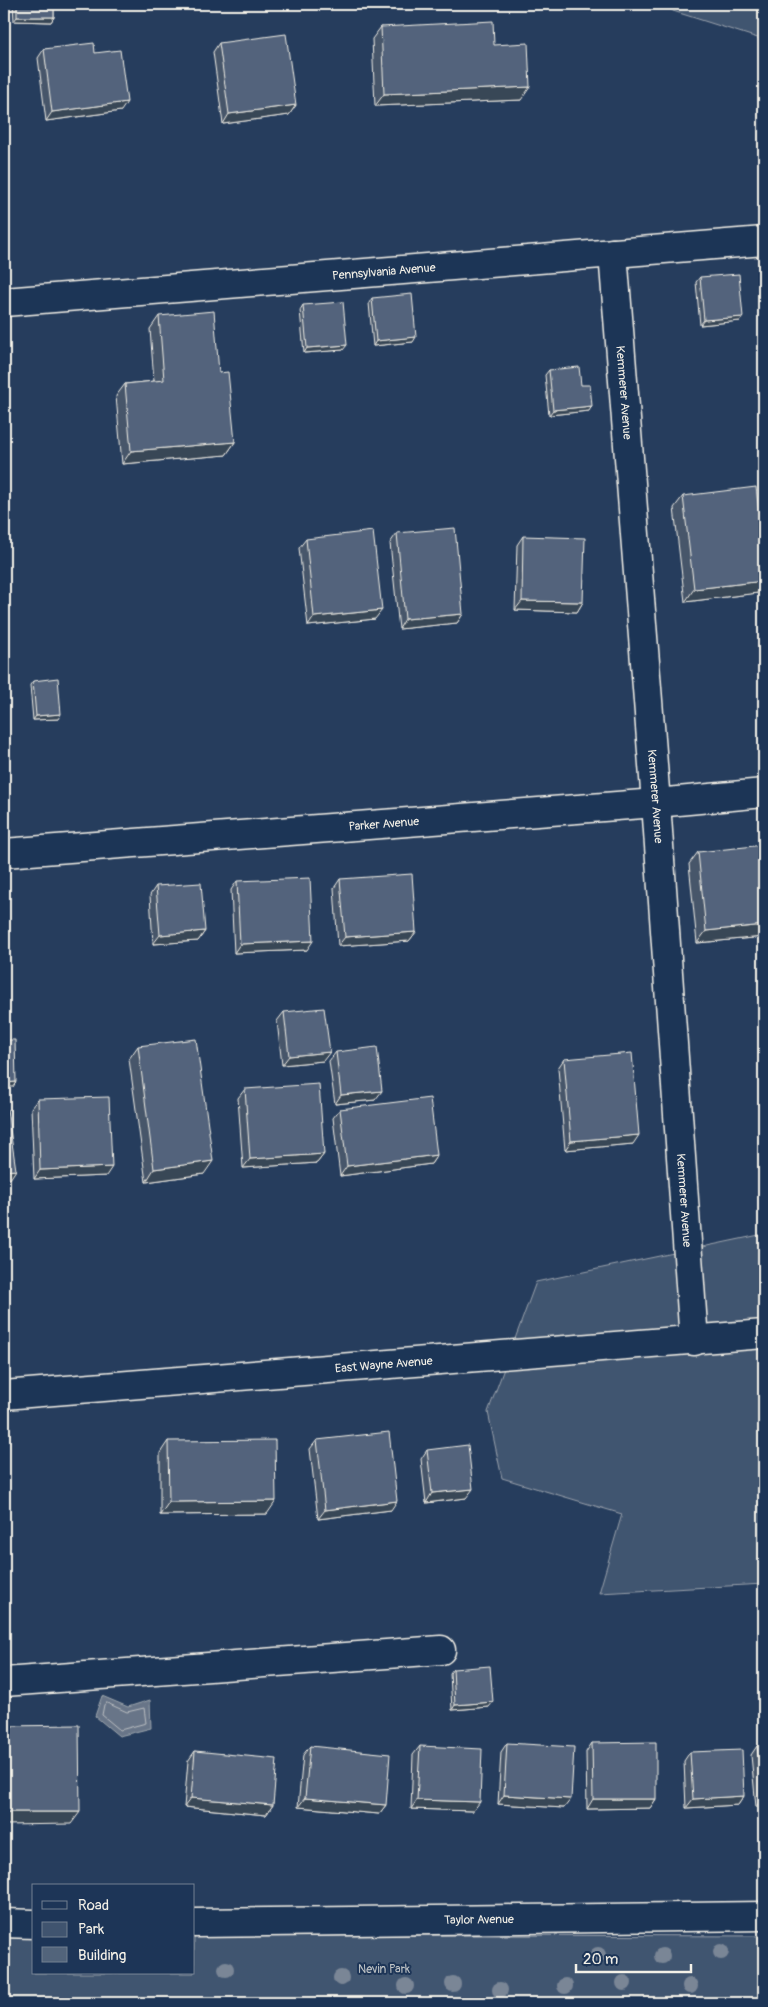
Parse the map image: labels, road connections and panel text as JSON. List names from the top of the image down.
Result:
{
  "streets": {
    "street": [
      "Pennsylvania Avenue",
      "Kemmerer Avenue",
      "Parker Avenue",
      "East Wayne Avenue",
      "Taylor Avenue"
    ]
  },
  "crossings": [
    ["Pennsylvania Avenue", "Kemmerer Avenue"],
    ["Kemmerer Avenue", "Parker Avenue"],
    ["Kemmerer Avenue", "East Wayne Avenue"]
  ],
  "parks": ["Nevin Park"],
  "legend": ["Road", "Park", "Building"],
  "scale_bar": "20 m"
}
